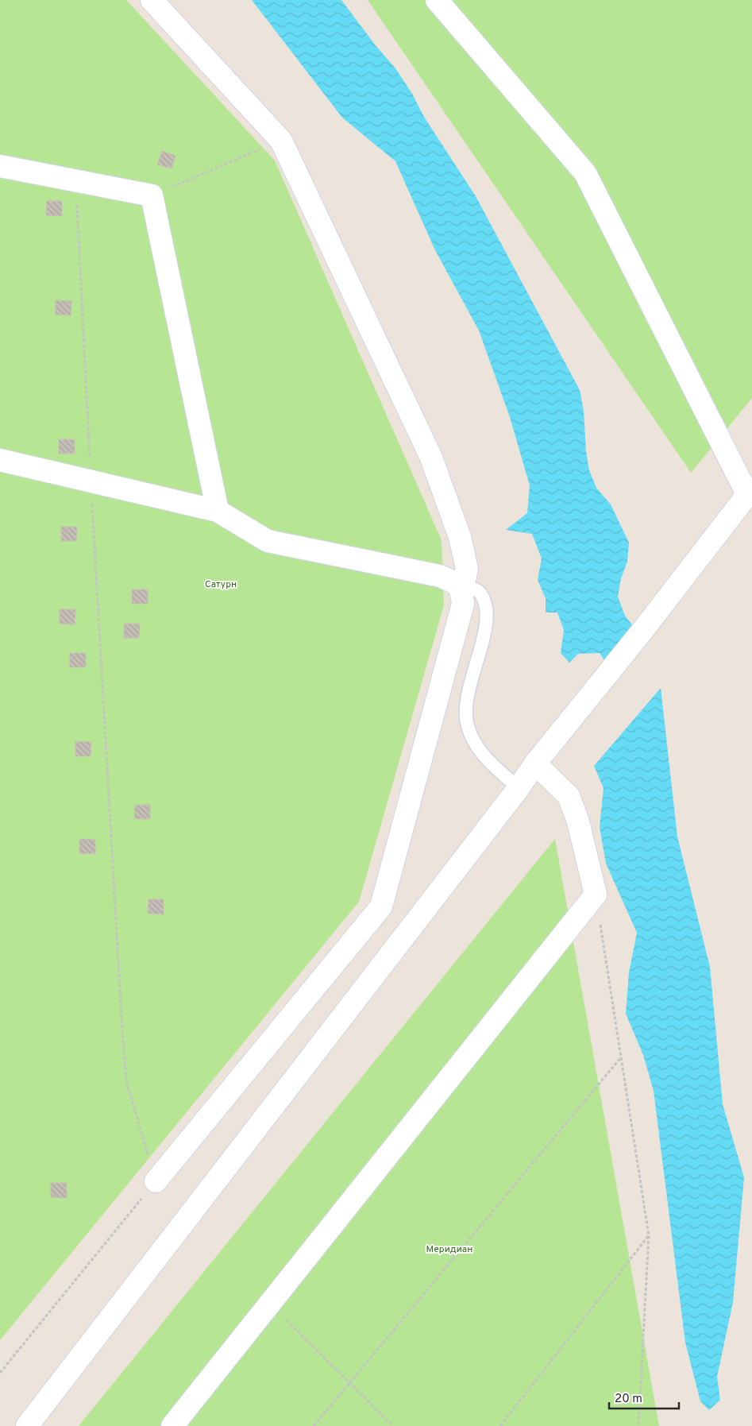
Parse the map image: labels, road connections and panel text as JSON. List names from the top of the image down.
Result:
{
  "parks": ["Сатурн", "Меридиан"],
  "scale_bar": "20 m"
}
